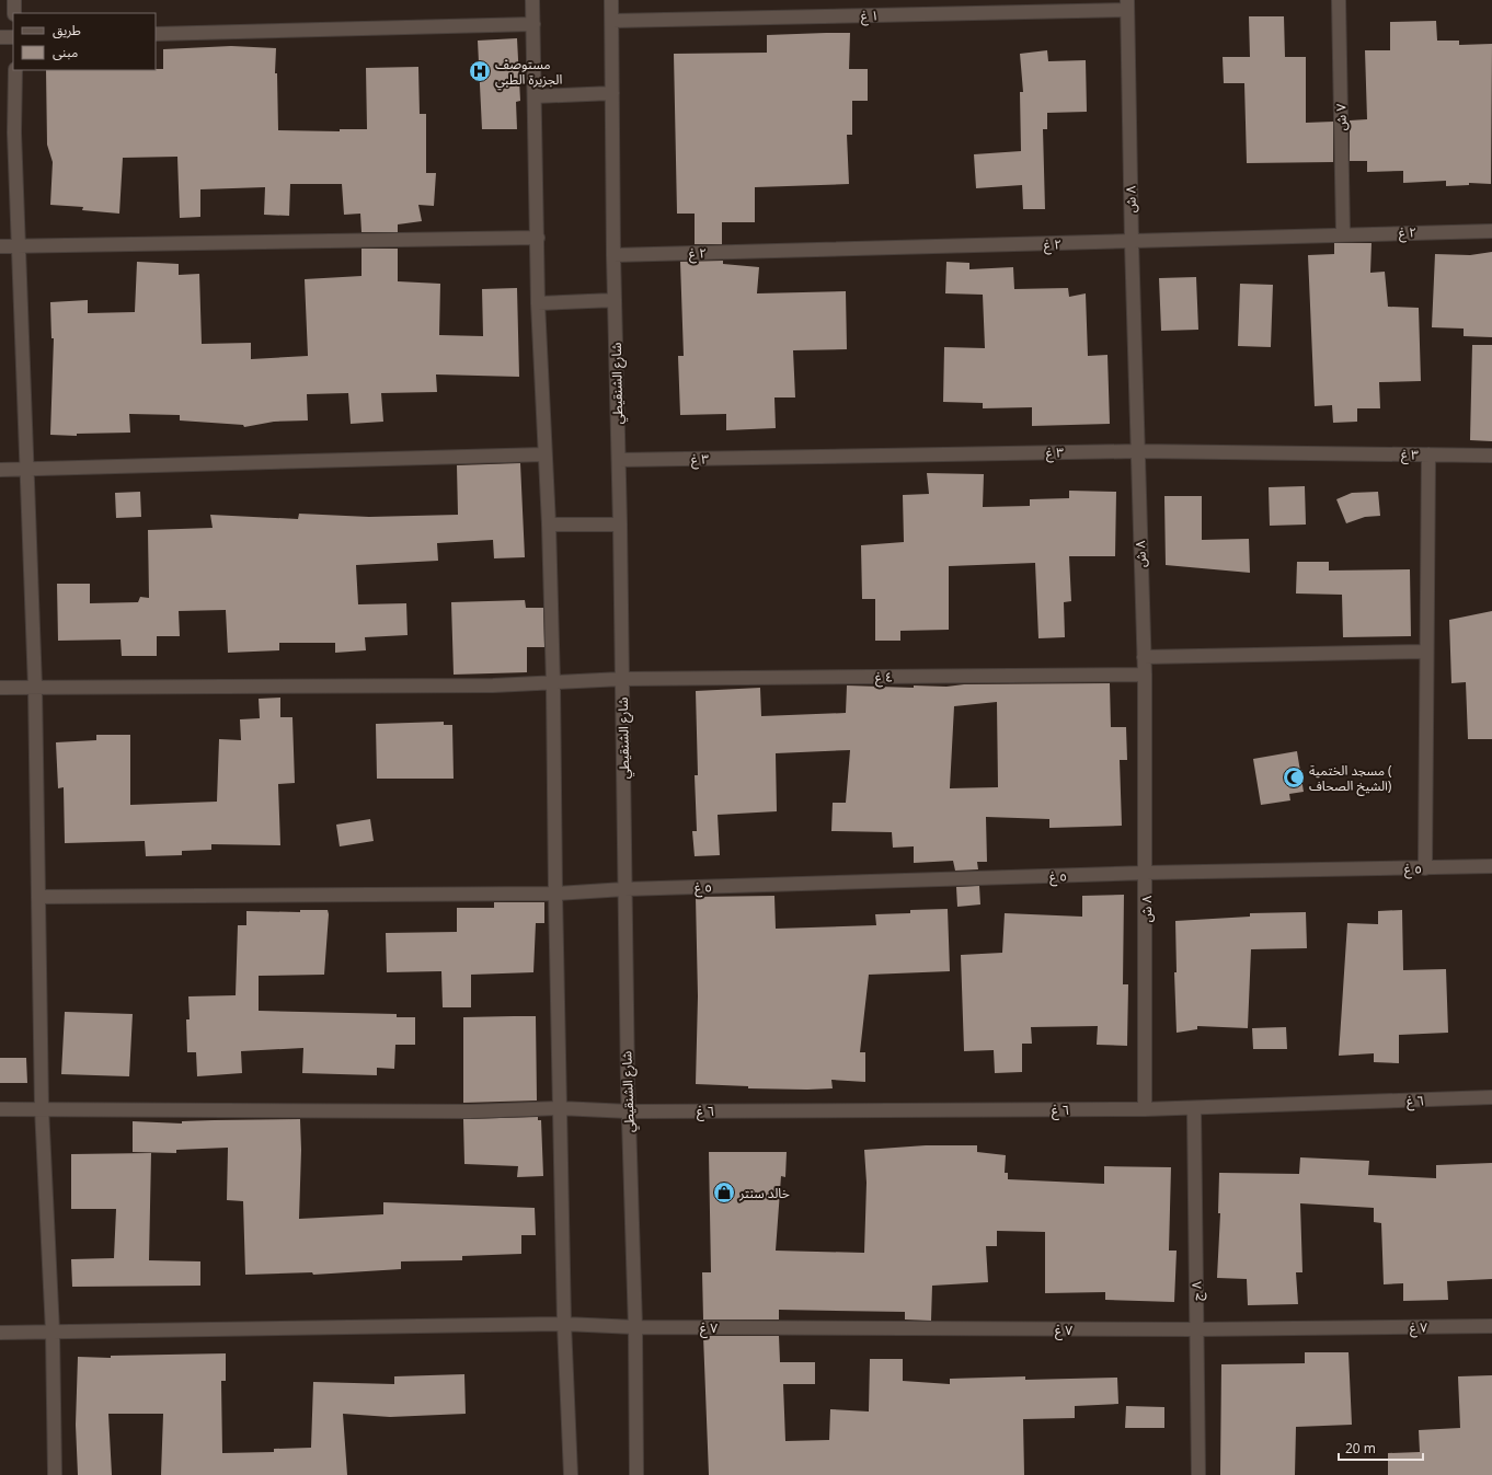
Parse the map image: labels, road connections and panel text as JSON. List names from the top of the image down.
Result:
{
  "streets": {
    "street": [
      "١ غ",
      "٧ ش",
      "٨ ش",
      "٢ غ",
      "شارع الشنقيطي",
      "٣ غ",
      "٤ غ",
      "٥ غ",
      "٦ غ",
      "٨ ج",
      "٧ غ"
    ]
  },
  "crossings": [
    ["١ غ", "٨ ش"],
    ["١ غ", "شارع الشنقيطي"],
    ["٧ ش", "٢ غ"],
    ["٨ ش", "٢ غ"],
    ["٨ ش", "٣ غ"],
    ["٨ ش", "٤ غ"],
    ["٨ ش", "٥ غ"],
    ["٨ ش", "٦ غ"],
    ["٢ غ", "شارع الشنقيطي"],
    ["شارع الشنقيطي", "٣ غ"],
    ["شارع الشنقيطي", "٤ غ"],
    ["شارع الشنقيطي", "٥ غ"],
    ["شارع الشنقيطي", "٦ غ"],
    ["شارع الشنقيطي", "٧ غ"],
    ["٦ غ", "٨ ج"],
    ["٨ ج", "٧ غ"]
  ],
  "places": {
    "hospital": ["مستوصف الجزيرة الطبي"],
    "mosque": ["مسجد الختمية ( الشيخ الصحاف)"],
    "shop": ["خالد سنتر"]
  },
  "legend": ["طريق", "مبنى"],
  "scale_bar": "20 m"
}
